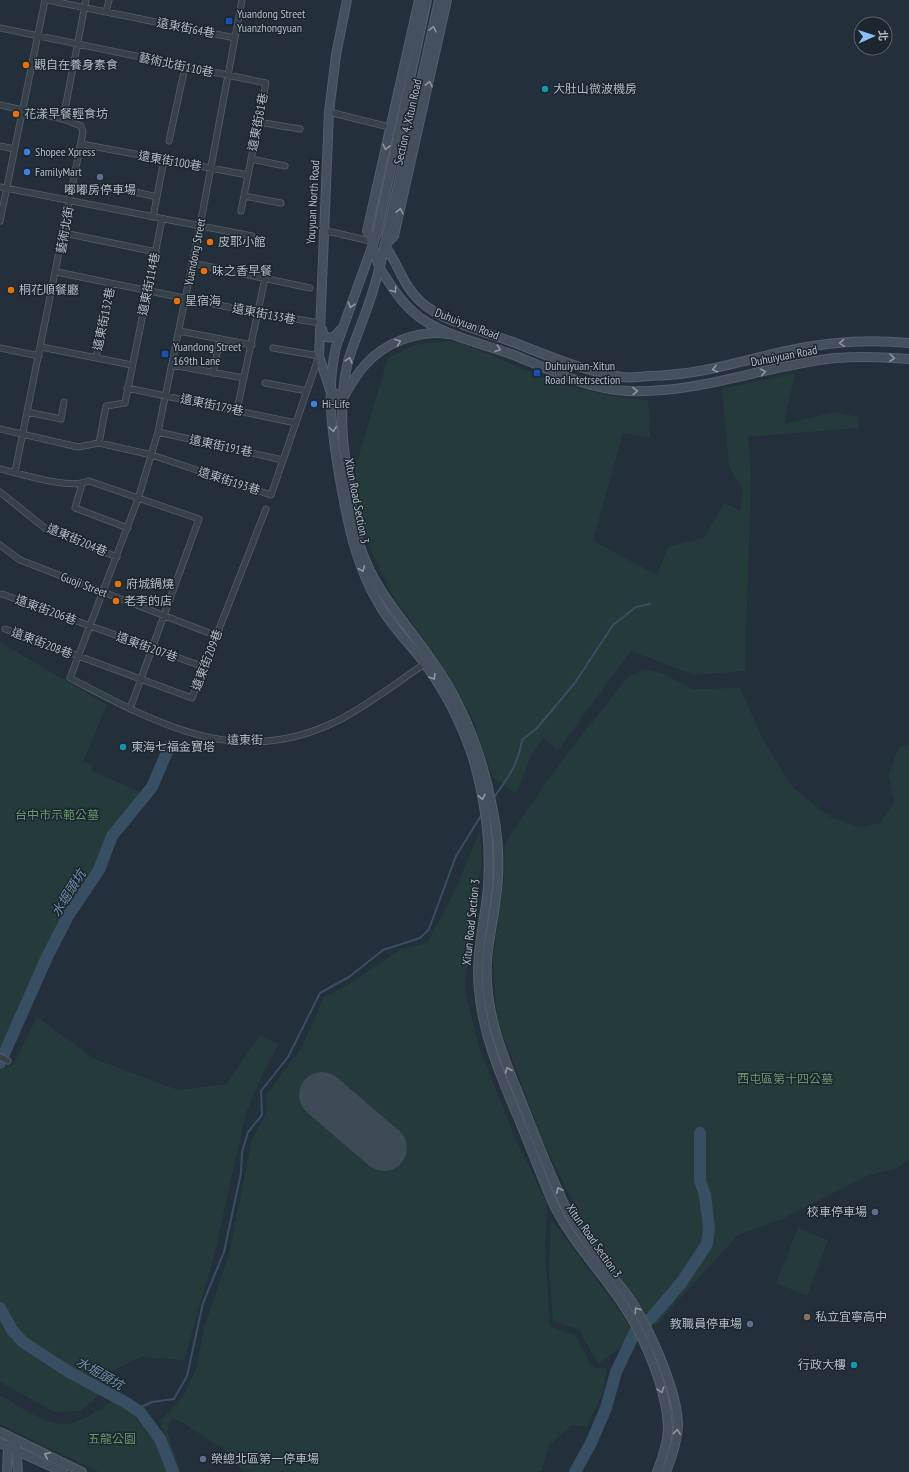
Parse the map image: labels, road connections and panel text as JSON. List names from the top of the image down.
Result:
{
  "streets": {
    "street": [
      "遠東街64巷",
      "藝術北街110巷",
      "遠東街81巷",
      "Section 4, Xitun Road",
      "遠東街100巷",
      "Youyuan North Road",
      "藝術北街",
      "Yuandong Street",
      "遠東街114巷",
      "遠東街133巷",
      "遠東街132巷",
      "Duhuiyuan Road",
      "遠東街179巷",
      "遠東街191巷",
      "遠東街193巷",
      "Xitun Road Section 3",
      "遠東街204巷",
      "Guoji Street",
      "遠東街206巷",
      "遠東街208巷",
      "遠東街207巷",
      "遠東街209巷",
      "遠東街"
    ]
  },
  "crossings": [
    ["遠東街64巷", "Yuandong Street"],
    ["藝術北街110巷", "遠東街81巷"],
    ["藝術北街110巷", "Yuandong Street"],
    ["遠東街81巷", "Yuandong Street"],
    ["Section 4, Xitun Road", "Youyuan North Road"],
    ["Section 4, Xitun Road", "Duhuiyuan Road"],
    ["Section 4, Xitun Road", "Xitun Road Section 3"],
    ["遠東街100巷", "藝術北街"],
    ["遠東街100巷", "Yuandong Street"],
    ["Youyuan North Road", "遠東街133巷"],
    ["Youyuan North Road", "Xitun Road Section 3"],
    ["Yuandong Street", "遠東街133巷"],
    ["Yuandong Street", "遠東街132巷"],
    ["Yuandong Street", "遠東街179巷"],
    ["Yuandong Street", "遠東街191巷"],
    ["Yuandong Street", "遠東街193巷"],
    ["Yuandong Street", "遠東街204巷"],
    ["Yuandong Street", "Guoji Street"],
    ["Yuandong Street", "遠東街"],
    ["遠東街114巷", "遠東街132巷"],
    ["遠東街114巷", "遠東街179巷"],
    ["遠東街133巷", "遠東街132巷"],
    ["遠東街191巷", "遠東街193巷"],
    ["Xitun Road Section 3", "遠東街"],
    ["Guoji Street", "遠東街209巷"],
    ["Guoji Street", "遠東街"],
    ["遠東街206巷", "遠東街207巷"],
    ["遠東街206巷", "遠東街"],
    ["遠東街208巷", "遠東街209巷"],
    ["遠東街208巷", "遠東街"],
    ["遠東街207巷", "遠東街209巷"],
    ["遠東街207巷", "遠東街"],
    ["遠東街209巷", "遠東街"]
  ],
  "water": ["水堀頭坑"],
  "parks": ["台中市示範公墓", "西屯區第十四公墓", "五龍公園"],
  "places": {
    "transit": ["Yuandong Street Yuanzhongyuan", "Yuandong Street 169th Lane", "Duhuiyuan-Xitun Road Intetrsection"],
    "other": [
      "觀自在養身素食",
      "大肚山微波機房",
      "花漾早餐輕食坊",
      "Shopee Xpress",
      "FamilyMart",
      "嘟嘟房停車場",
      "皮耶小館",
      "味之香早餐",
      "桐花順餐廳",
      "星宿海",
      "Hi-Life",
      "府城鍋燒",
      "老李的店",
      "東海七福金寶塔",
      "校車停車場",
      "私立宜寧高中",
      "教職員停車場",
      "行政大樓",
      "榮總北區第一停車場"
    ]
  },
  "north": "right"
}
